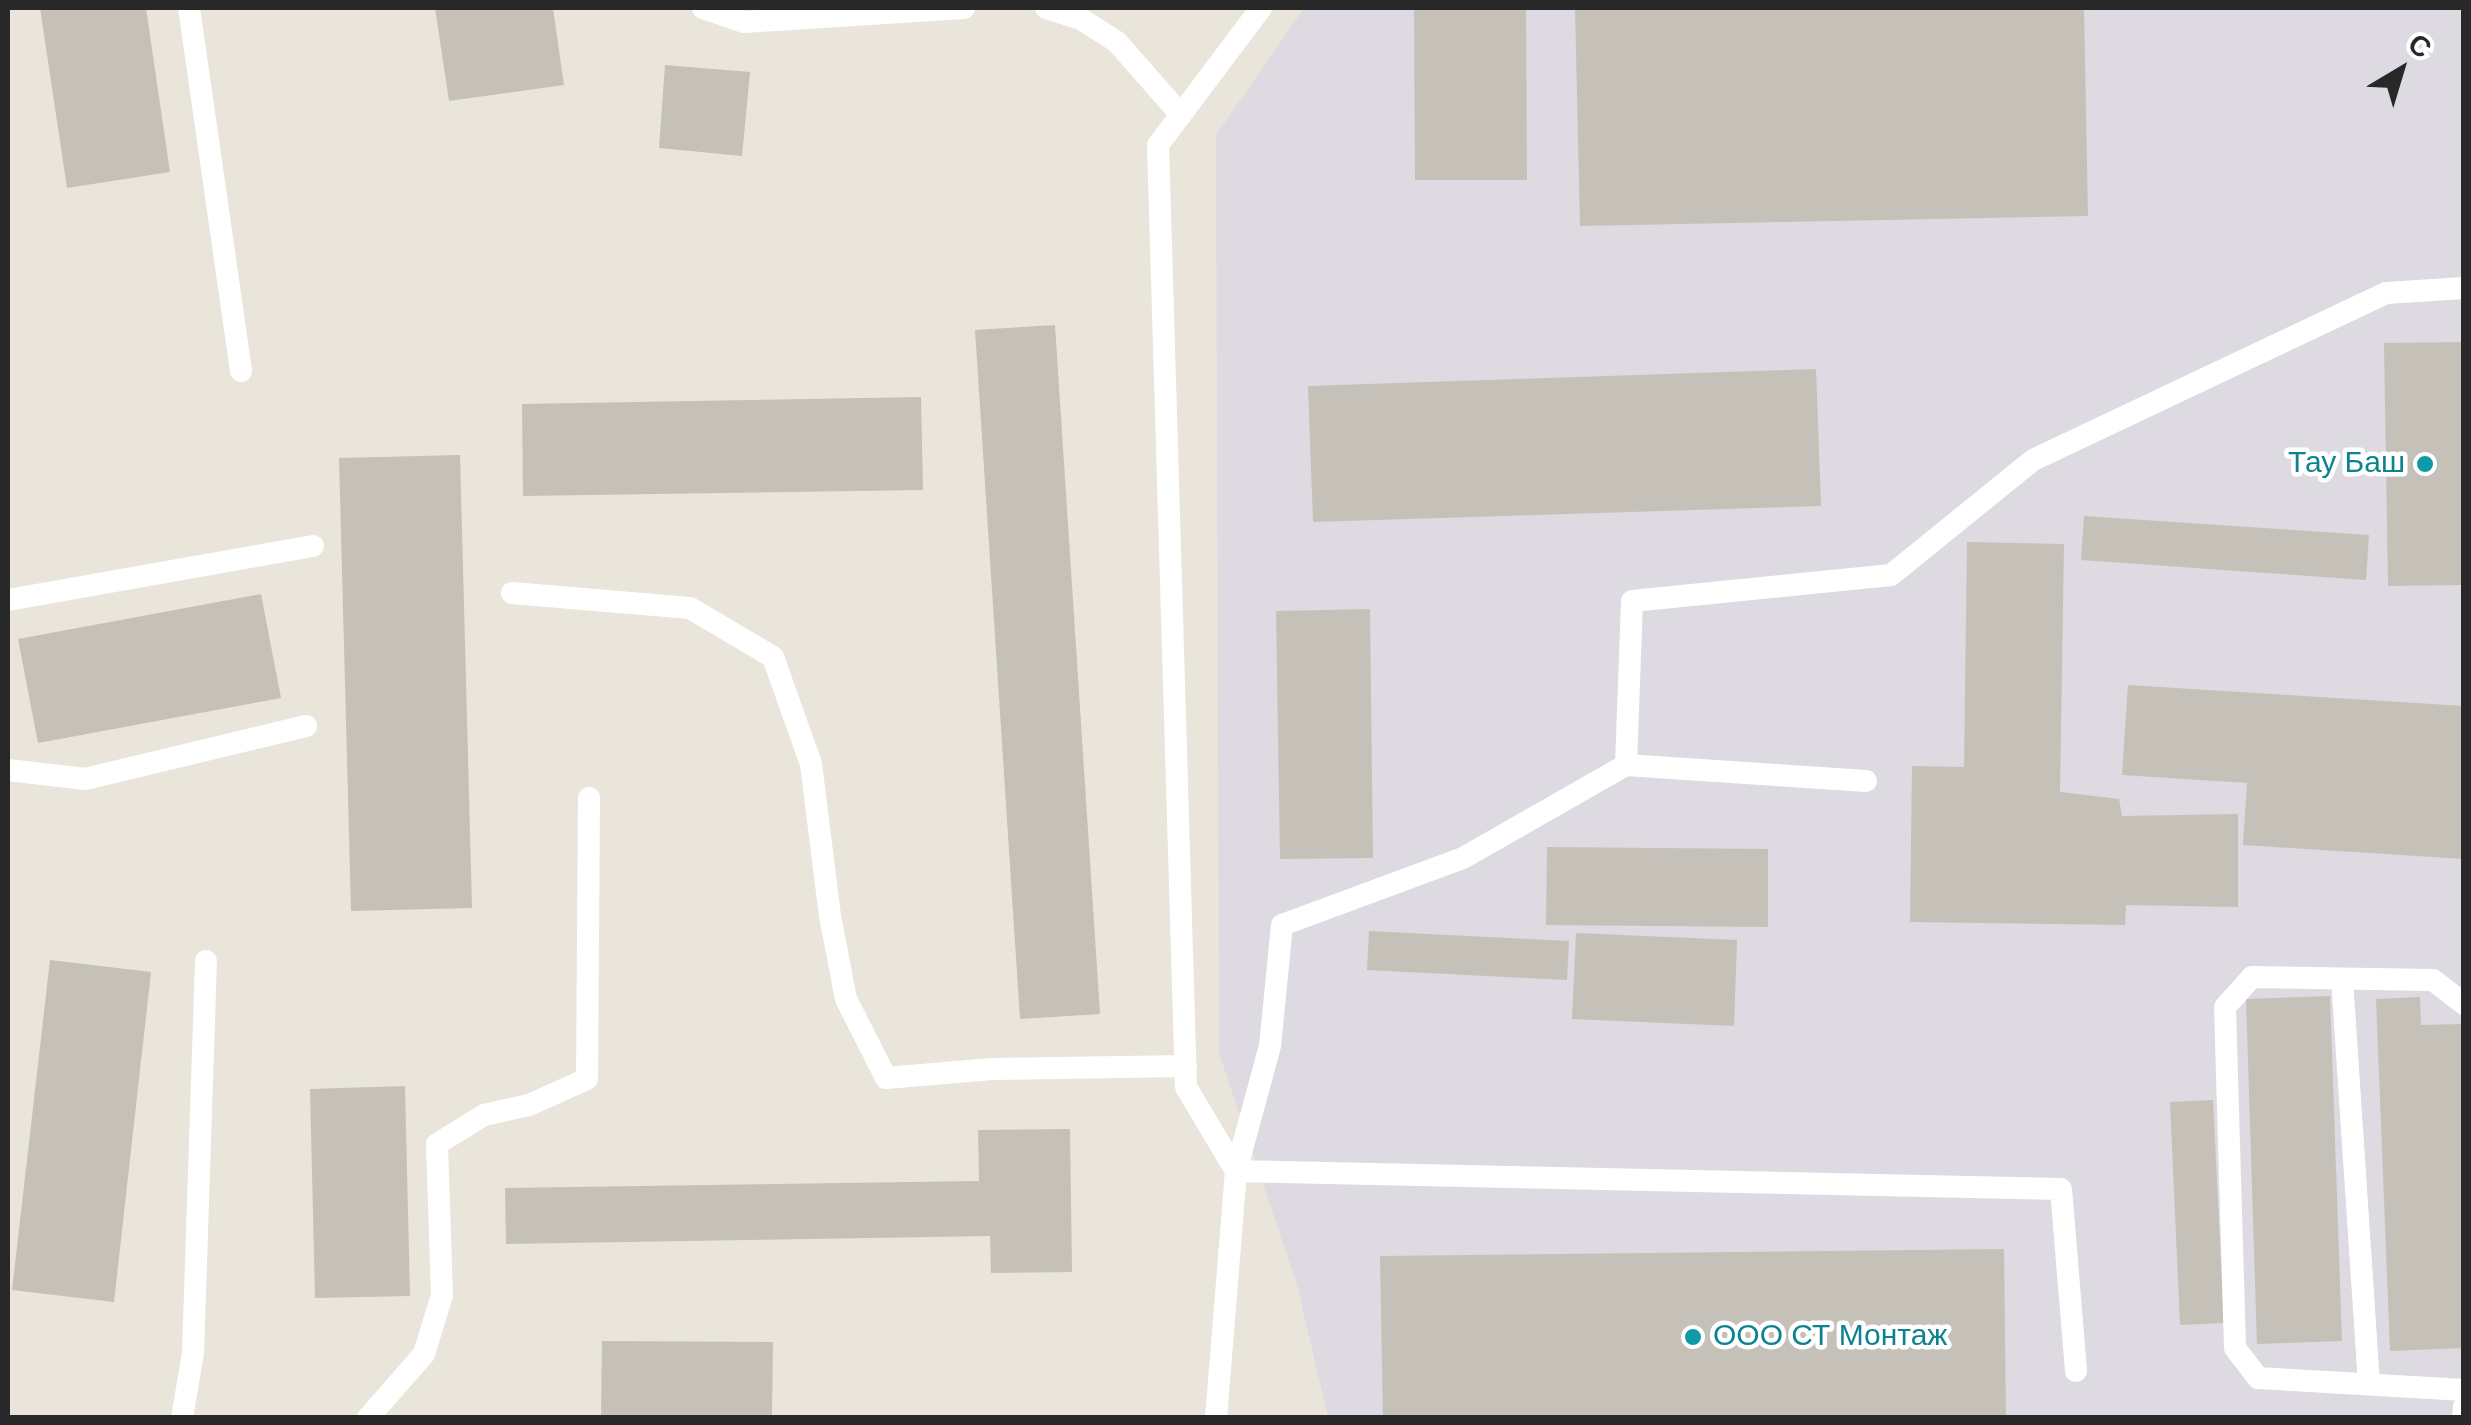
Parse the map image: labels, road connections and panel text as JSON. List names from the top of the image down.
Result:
{
  "places": ["Тау Баш", "ООО СТ Монтаж"],
  "north": "top right"
}
